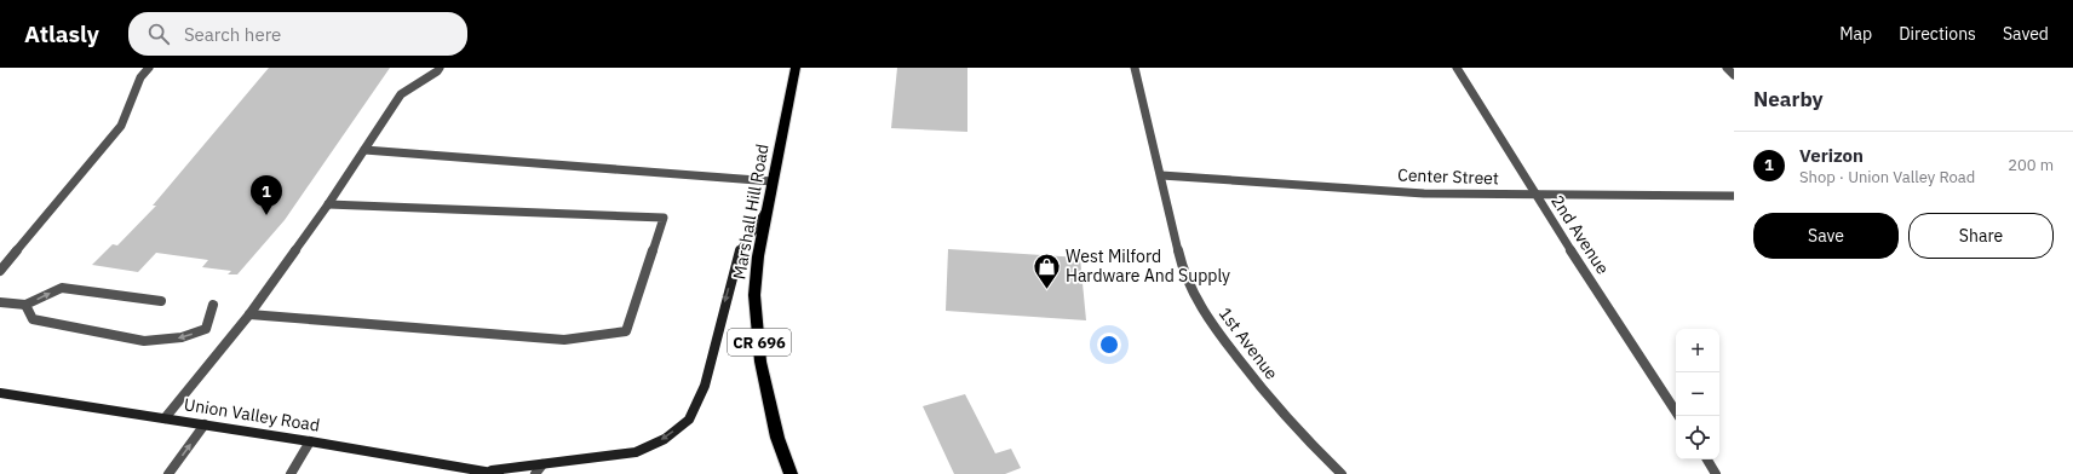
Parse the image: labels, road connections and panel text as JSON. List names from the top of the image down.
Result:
{
  "streets": {
    "main road": ["Marshall Hill Road", "CR 696", "Union Valley Road"],
    "street": ["Center Street", "2nd Avenue", "1st Avenue"]
  },
  "crossings": [
    ["Center Street", "2nd Avenue"],
    ["Center Street", "1st Avenue"]
  ],
  "places": {
    "shop": ["West Milford Hardware And Supply"]
  },
  "page": {
    "header": "Atlasly",
    "search": "Search here",
    "nav": ["Map", "Directions", "Saved"],
    "heading": "Nearby",
    "list": [
      {
        "mark": "1",
        "name": "Verizon",
        "note": "Shop · Union Valley Road",
        "value": "200 m"
      }
    ],
    "pins": "1",
    "buttons": ["Save", "Share"],
    "map_buttons": ["+", "−"]
  }
}
